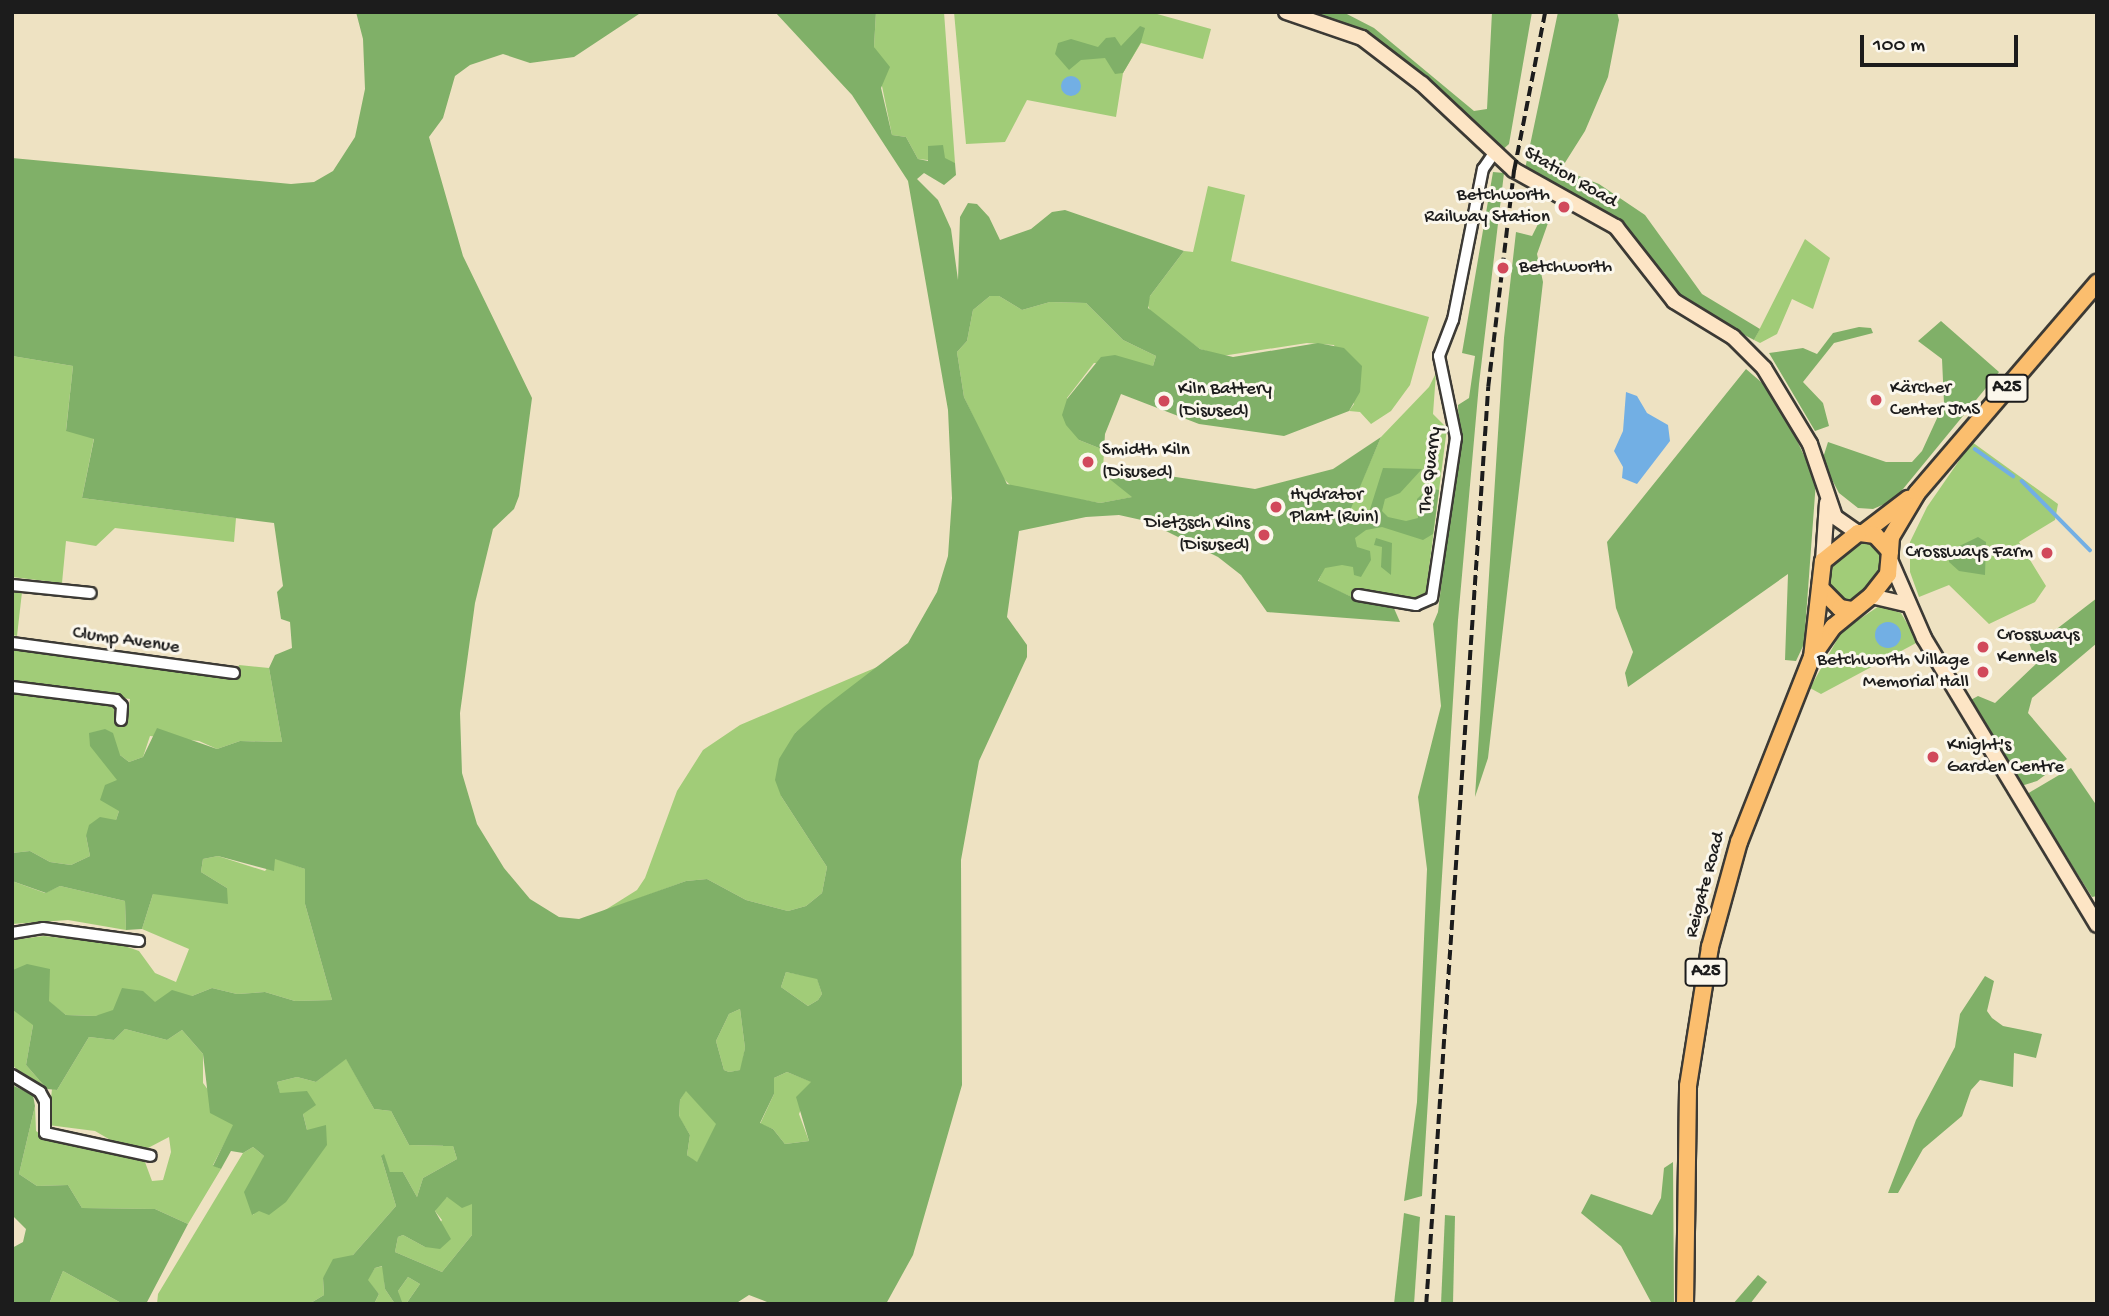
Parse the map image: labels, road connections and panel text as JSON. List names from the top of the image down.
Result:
{
  "streets": {
    "main road": ["Station Road", "A25", "Reigate Road"],
    "street": ["The Quarry", "Clump Avenue"]
  },
  "crossings": [
    ["Station Road", "A25"],
    ["Station Road", "The Quarry"],
    ["Station Road", "Reigate Road"],
    ["A25", "Reigate Road"]
  ],
  "places": [
    "Betchworth Railway Station",
    "Betchworth",
    "Kärcher Center JMS",
    "Kiln Battery (Disused)",
    "Smidth Kiln (Disused)",
    "Hydrator Plant (Ruin)",
    "Dietzsch Kilns (Disused)",
    "Crossways Farm",
    "Crossways Kennels",
    "Betchworth Village Memorial Hall",
    "Knight's Garden Centre"
  ],
  "scale_bar": "100 m"
}
